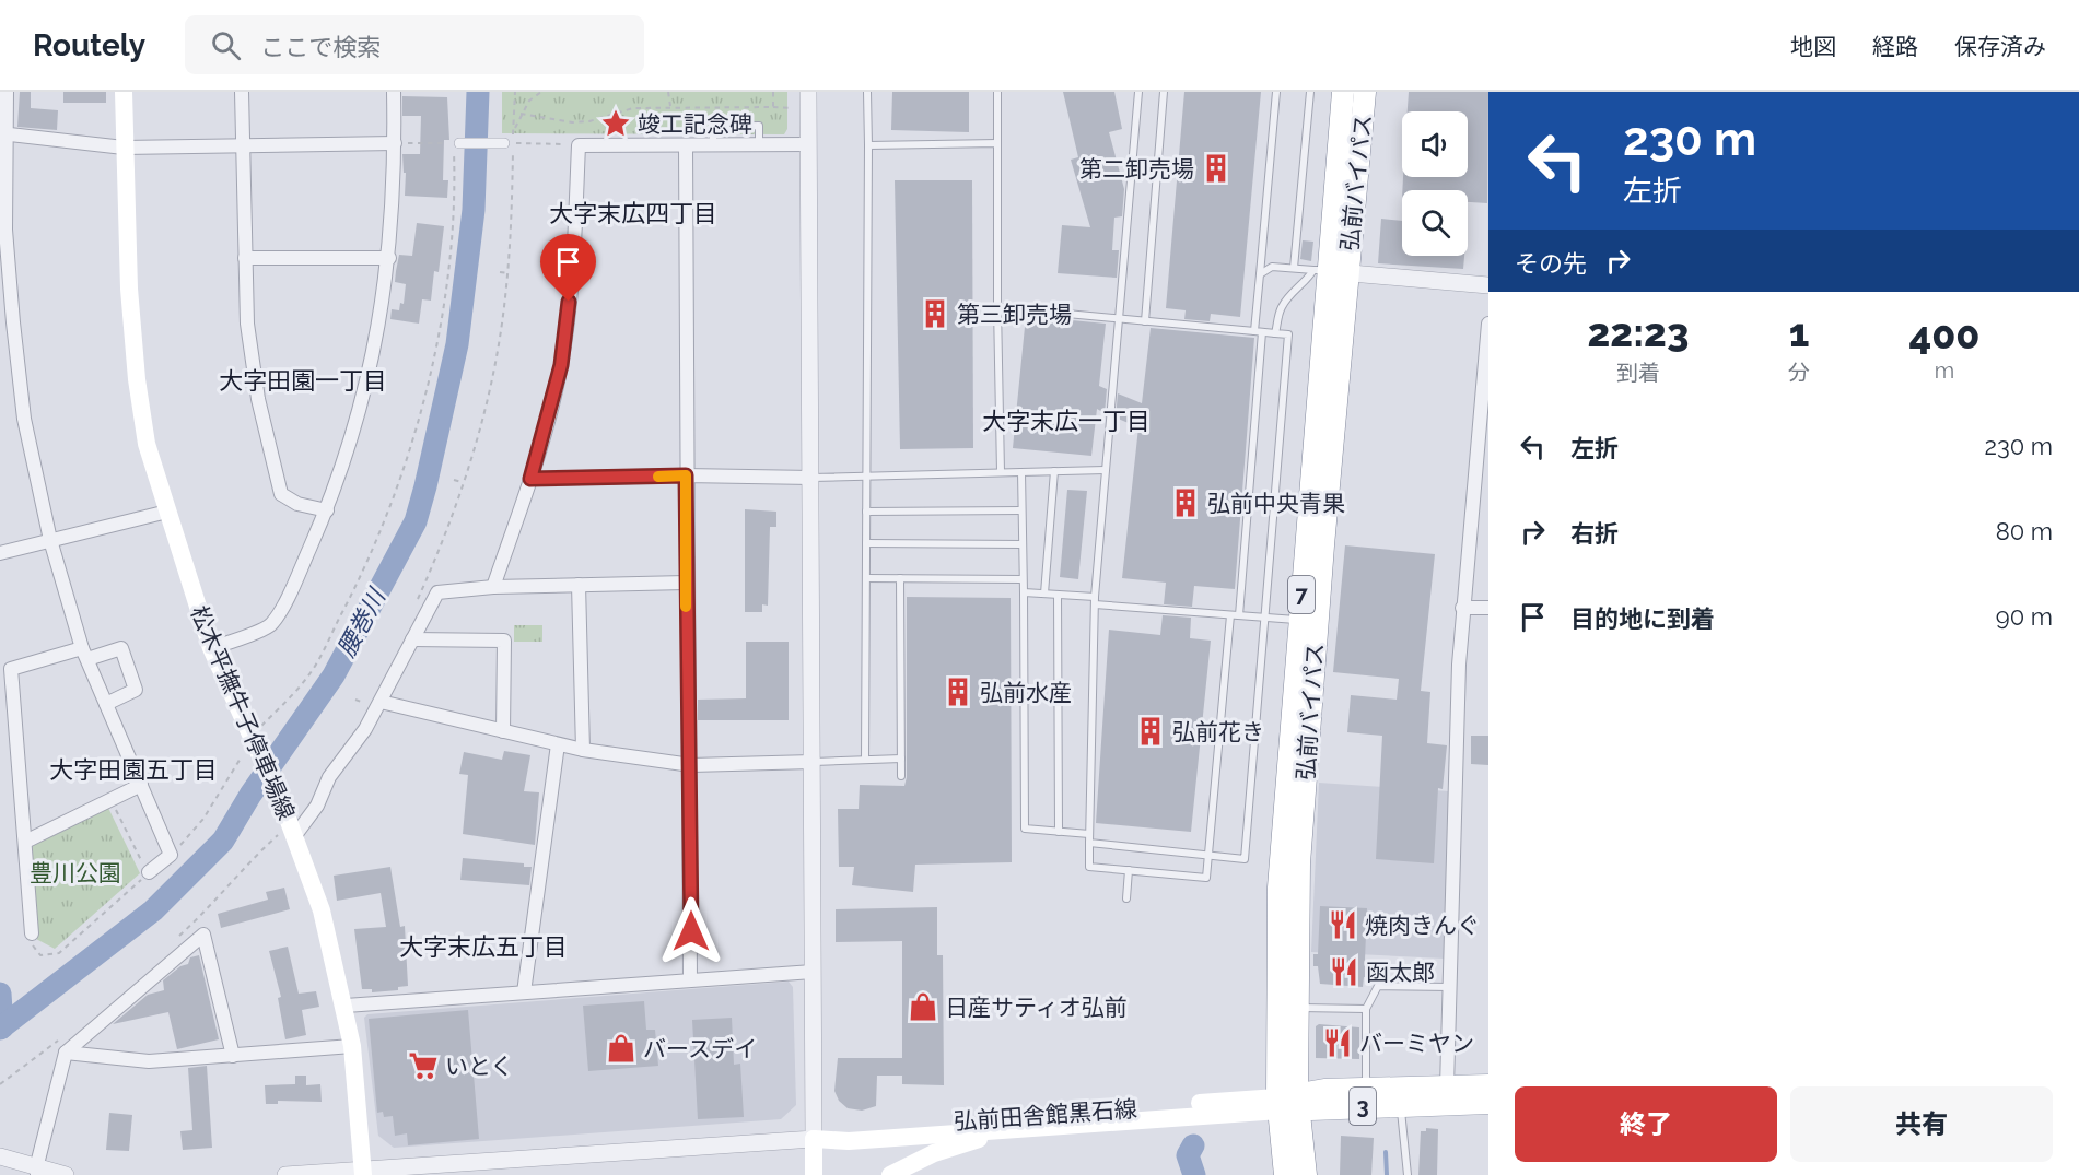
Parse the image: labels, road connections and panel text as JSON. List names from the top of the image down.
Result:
{
  "streets": {
    "main road": [
      "弘前バイパス",
      "7",
      "松木平撫牛子停車場線",
      "3",
      "弘前田舎館黒石線"
    ]
  },
  "crossings": [
    ["弘前バイパス", "3"],
    ["弘前バイパス", "弘前田舎館黒石線"],
    ["3", "弘前田舎館黒石線"]
  ],
  "districts": [
    "大字末広四丁目",
    "大字田園一丁目",
    "大字末広一丁目",
    "大字田園五丁目",
    "大字末広五丁目"
  ],
  "water": ["腰巻川"],
  "parks": ["豊川公園"],
  "places": {
    "place": ["竣工記念碑"],
    "building": [
      "第二卸売場",
      "第三卸売場",
      "弘前中央青果",
      "弘前水産",
      "弘前花き"
    ],
    "restaurant": ["焼肉きんぐ", "函太郎", "バーミヤン"],
    "shop": ["日産サティオ弘前", "バースデイ"],
    "supermarket": ["いとく"]
  },
  "page": {
    "header": "Routely",
    "search": "ここで検索",
    "nav": ["地図", "経路", "保存済み"],
    "turn": ["230 m", "左折"],
    "then": "その先",
    "eta": [
      "22:23",
      "到着",
      "1",
      "分",
      "400",
      "m"
    ],
    "list": [
      {
        "name": "左折",
        "value": "230 m"
      },
      {
        "name": "右折",
        "value": "80 m"
      },
      {
        "name": "目的地に到着",
        "value": "90 m"
      }
    ],
    "buttons": ["終了", "共有"]
  }
}
